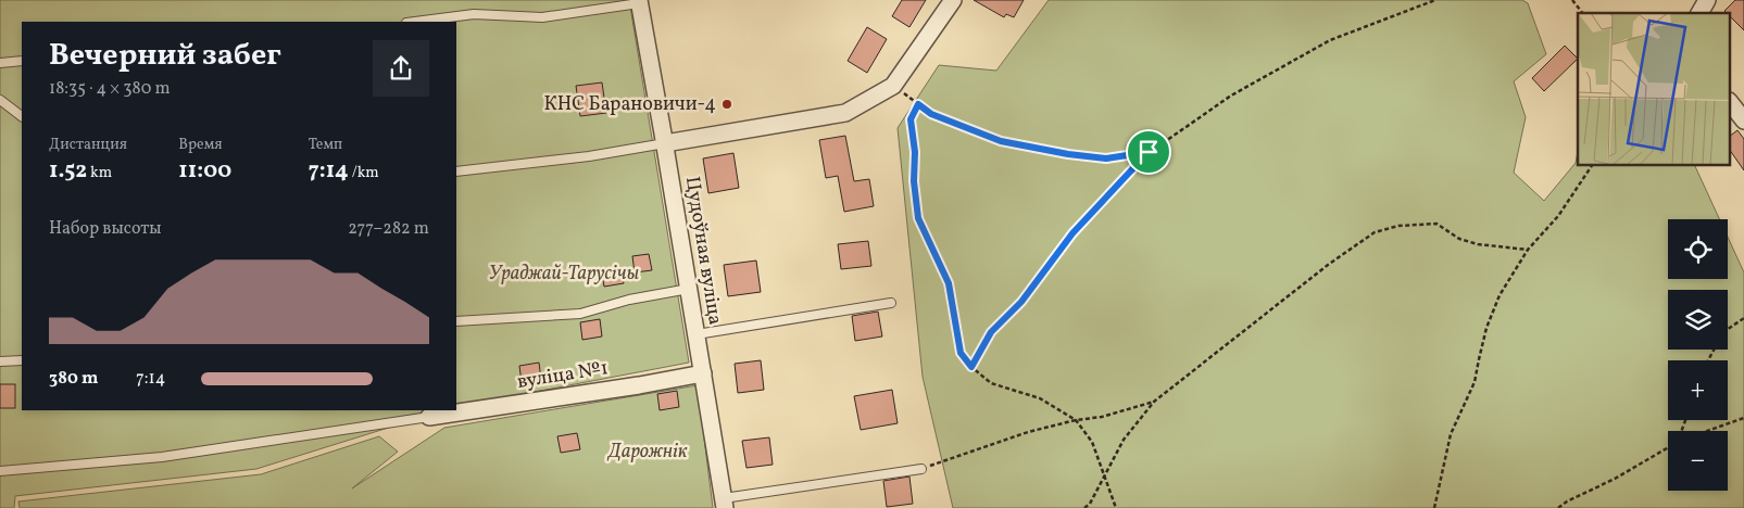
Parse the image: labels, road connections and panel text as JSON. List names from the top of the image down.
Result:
{
  "streets": {
    "street": ["Цудоўная вуліца", "вуліца №1"]
  },
  "crossings": [
    ["Цудоўная вуліца", "вуліца №1"]
  ],
  "parks": ["Ураджай-Тарусічы", "Дарожнік"],
  "places": ["КНС Барановичи-4"],
  "page": {
    "heading": ["Вечерний забег", "18:35 · 4 × 380 m"],
    "stats": [
      ["Дистанция", "1.52 km"],
      ["Время", "11:00"],
      ["Темп", "7:14 /km"]
    ],
    "chart": ["Набор высоты", "277–282 m"],
    "map_buttons": ["+", "−"],
    "list": [
      {
        "name": "380 m",
        "note": "7:14"
      }
    ]
  }
}
